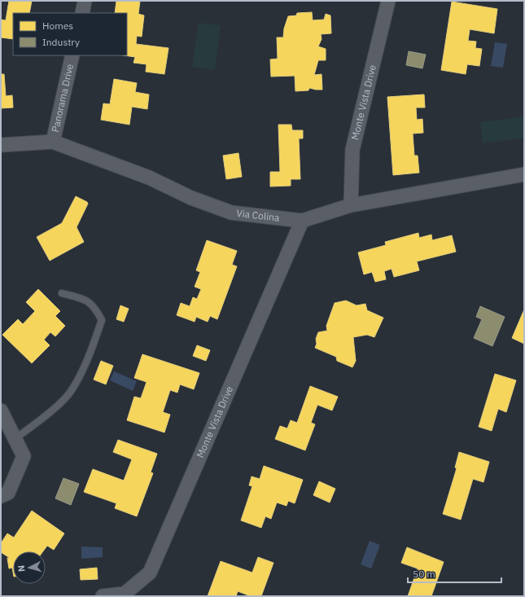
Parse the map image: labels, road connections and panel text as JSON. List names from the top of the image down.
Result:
{
  "streets": {
    "street": ["Panorama Drive", "Monte Vista Drive", "Via Colina"]
  },
  "crossings": [
    ["Panorama Drive", "Via Colina"],
    ["Monte Vista Drive", "Via Colina"]
  ],
  "legend": ["Homes", "Industry"],
  "scale_bar": "50 m",
  "north": "left"
}
